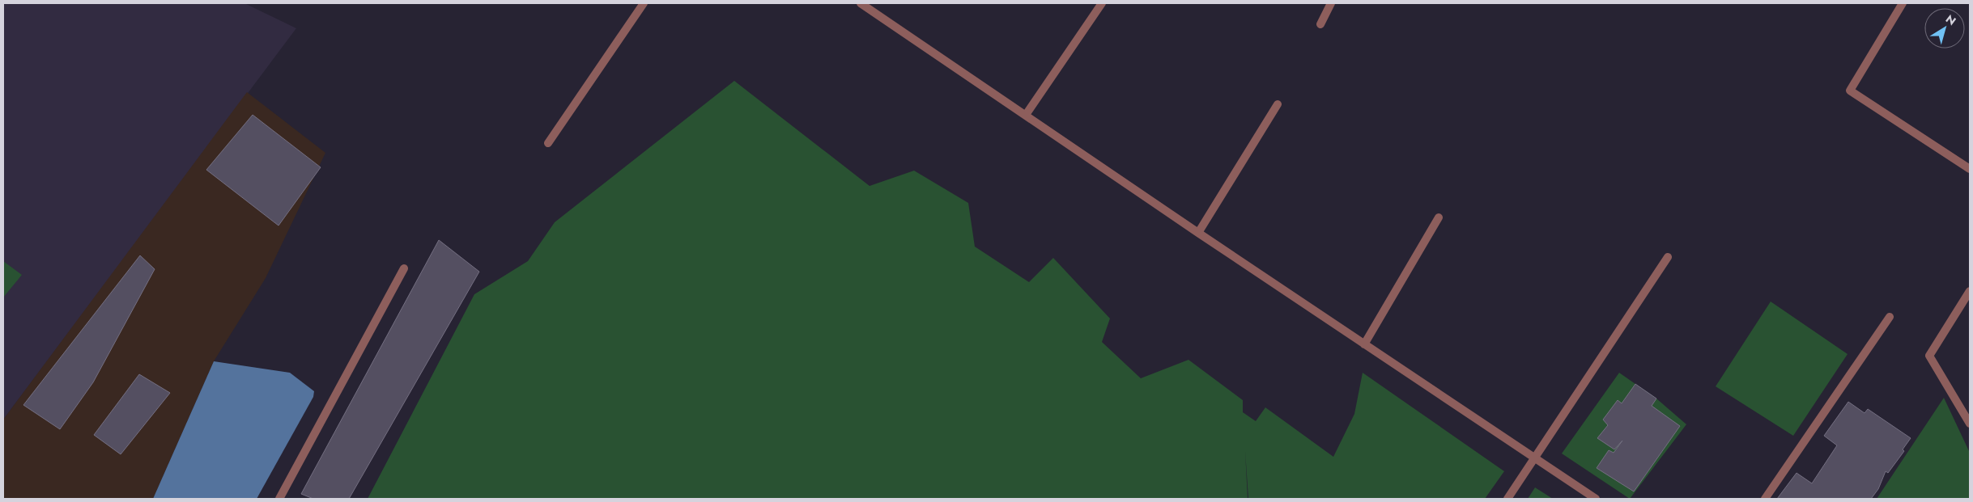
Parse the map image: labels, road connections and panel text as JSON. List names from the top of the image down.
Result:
{
  "north": "top right"
}
